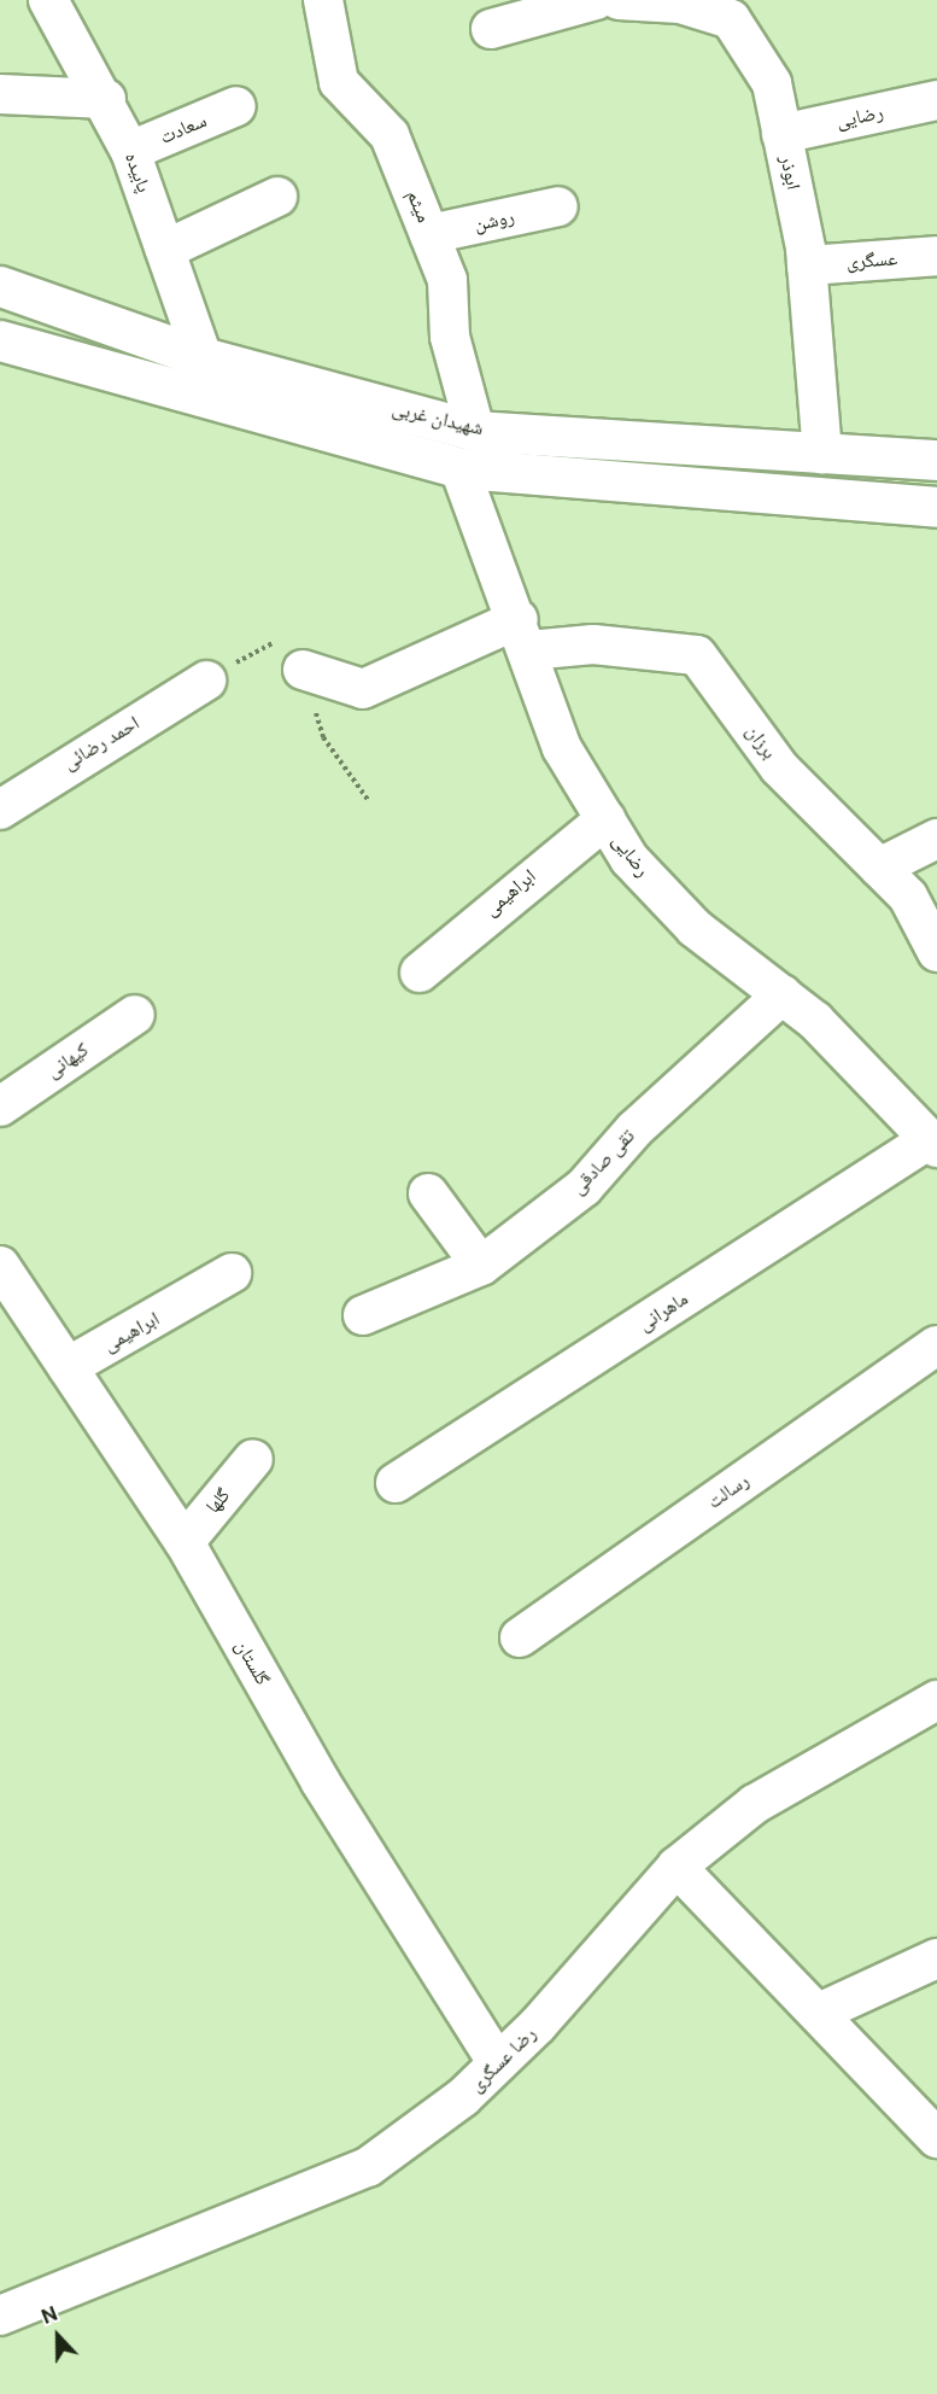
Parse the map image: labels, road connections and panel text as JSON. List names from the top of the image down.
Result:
{
  "streets": {
    "main road": ["شهیدان غربی"],
    "street": [
      "رضایی",
      "سعادت",
      "پابیده",
      "ابوذر",
      "میثم",
      "روشن",
      "عسگری",
      "برزان",
      "احمد رضائی",
      "ابراهیمی",
      "کیهانی",
      "تقی صادقی",
      "ماهرانی",
      "رسالت",
      "گلها",
      "گلستان",
      "رضا عسگری"
    ]
  },
  "crossings": [
    ["رضایی", "ابوذر"],
    ["رضایی", "شهیدان غربی"],
    ["رضایی", "برزان"],
    ["رضایی", "ابراهیمی"],
    ["رضایی", "تقی صادقی"],
    ["رضایی", "ماهرانی"],
    ["سعادت", "پابیده"],
    ["پابیده", "شهیدان غربی"],
    ["ابوذر", "عسگری"],
    ["ابوذر", "شهیدان غربی"],
    ["میثم", "روشن"],
    ["میثم", "شهیدان غربی"],
    ["ابراهیمی", "گلستان"],
    ["گلها", "گلستان"],
    ["گلستان", "رضا عسگری"]
  ],
  "north": "top"
}
